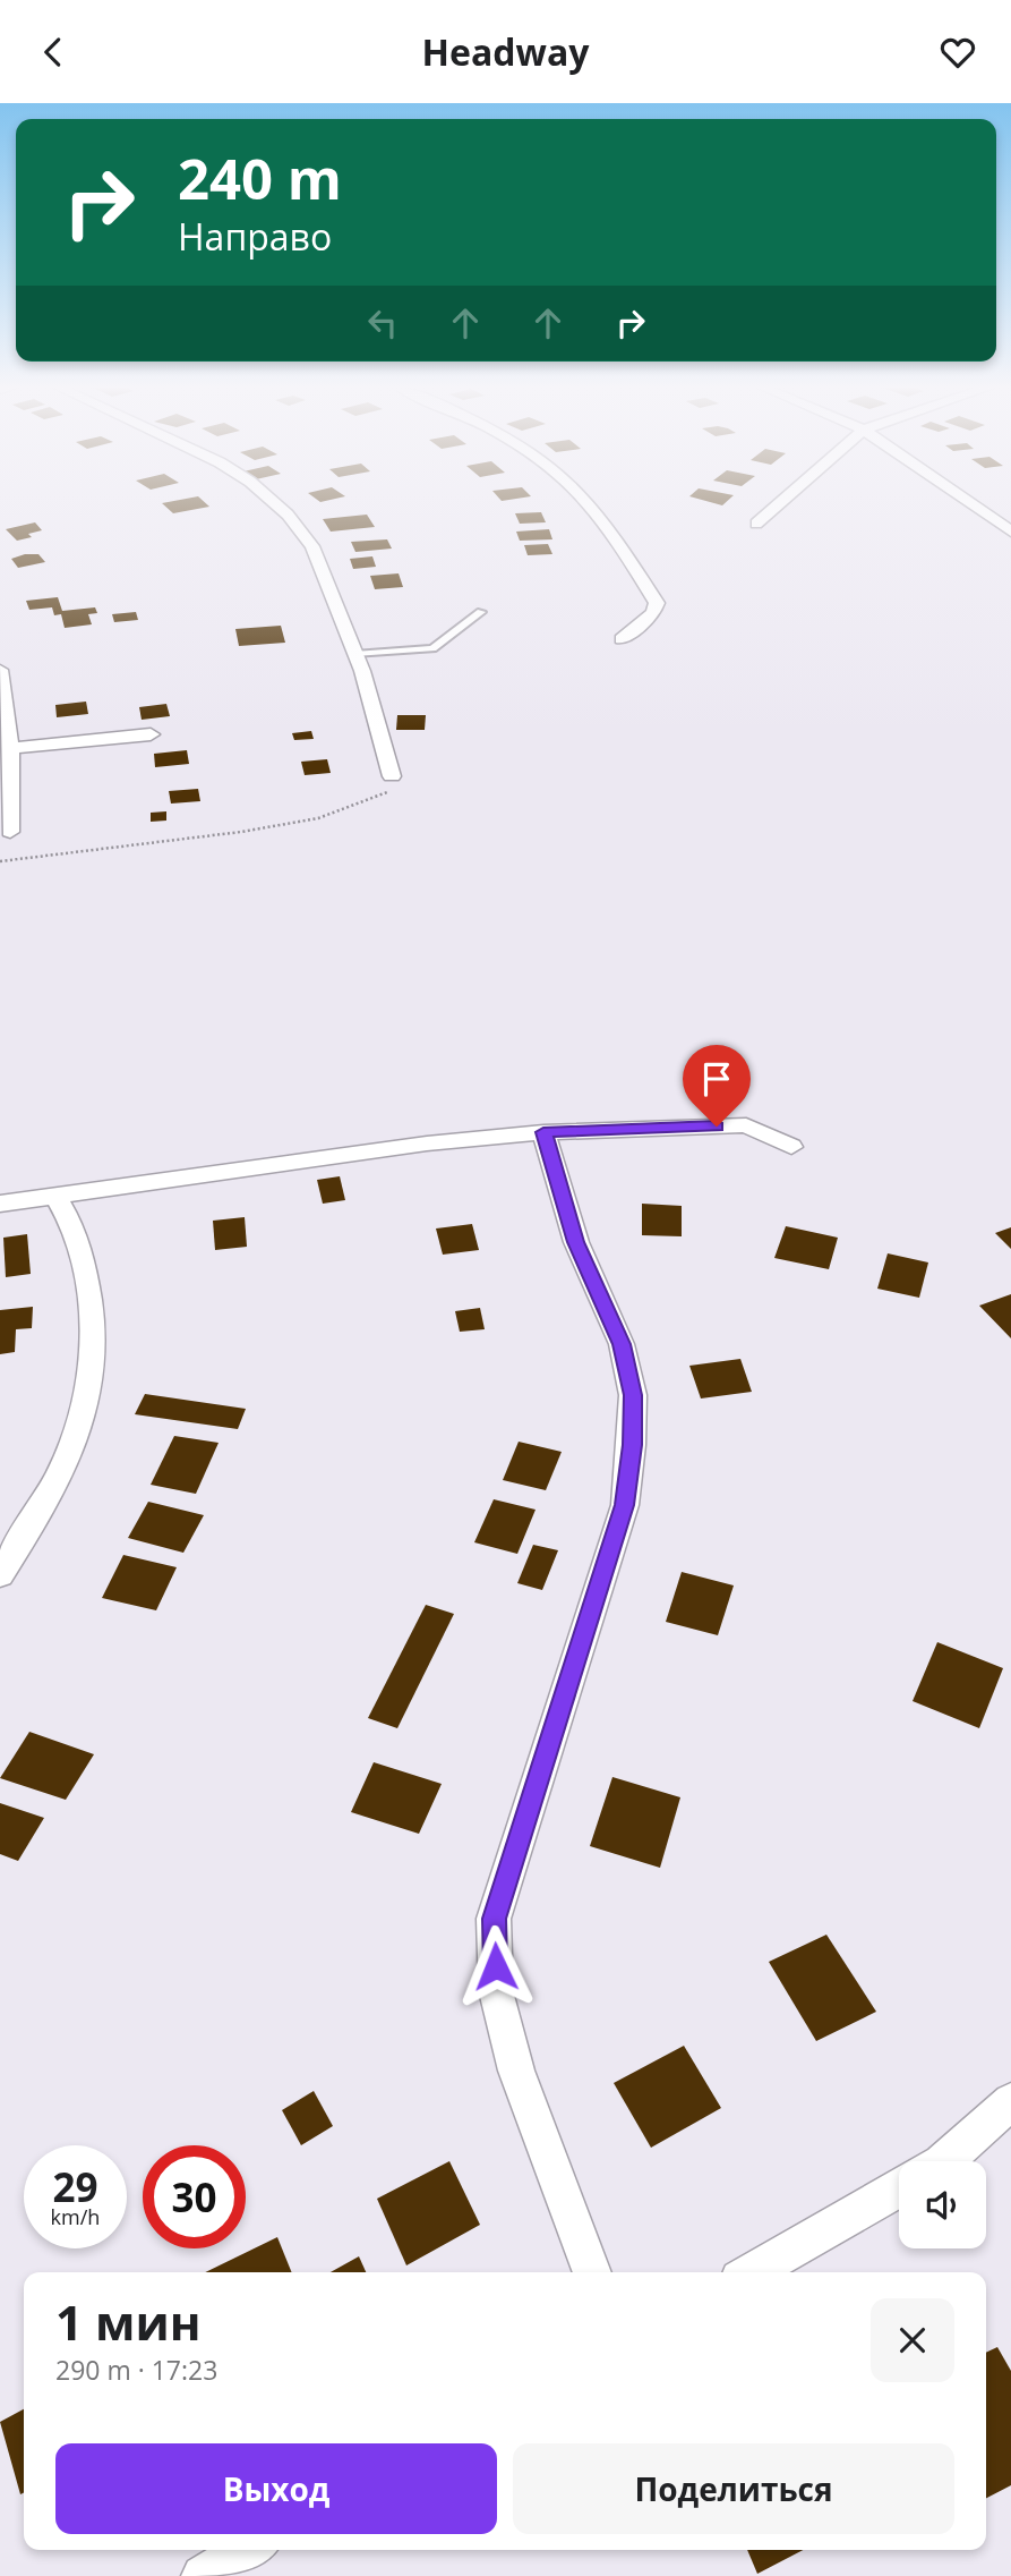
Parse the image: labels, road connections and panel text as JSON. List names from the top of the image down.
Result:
{
  "page": {
    "header": "Headway",
    "turn": ["240 m", "Направо"],
    "speed": "29 km/h",
    "limit": "30",
    "heading": ["1 мин", "290 m · 17:23"],
    "buttons": ["Выход", "Поделиться"]
  }
}
